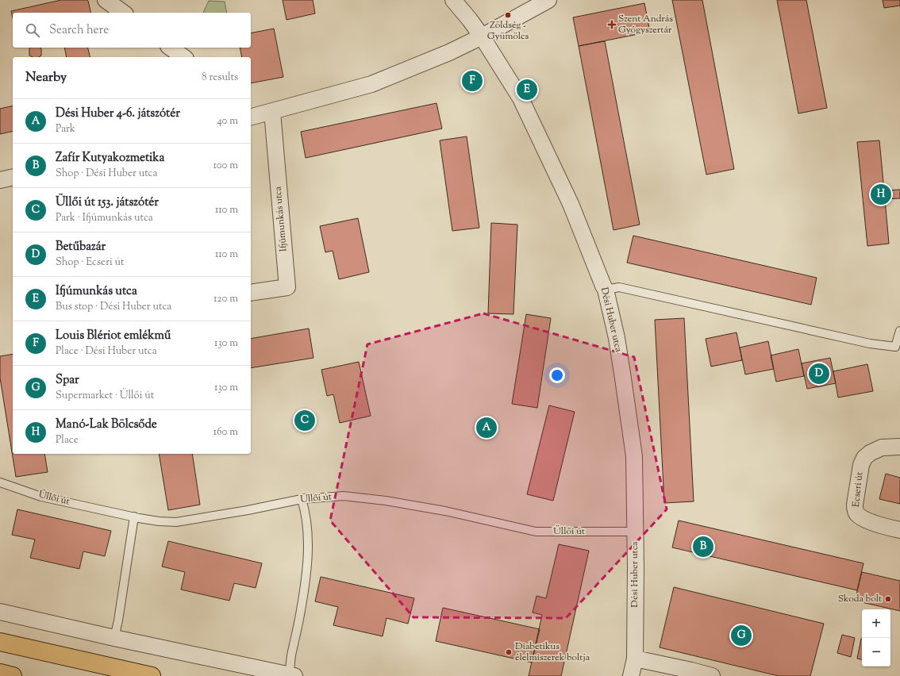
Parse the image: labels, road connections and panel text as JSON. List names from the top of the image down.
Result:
{
  "streets": {
    "street": ["Ifjúmunkás utca", "Dési Huber utca", "Ecseri út"],
    "lane": ["Üllői út"]
  },
  "crossings": [
    ["Ifjúmunkás utca", "Dési Huber utca"],
    ["Dési Huber utca", "Üllői út"]
  ],
  "places": {
    "other": ["Zöldség - Gyümölcs", "Skoda bolt", "Diabetikus élelmiszerek boltja"],
    "health": ["Szent András Gyógyszertár"]
  },
  "page": {
    "search": "Search here",
    "heading": ["Nearby", "8 results"],
    "pins": [
      "F",
      "E",
      "H",
      "D",
      "C",
      "A",
      "B",
      "G"
    ],
    "list": [
      {
        "mark": "A",
        "name": "Dési Huber 4-6. játszótér",
        "note": "Park",
        "value": "40 m"
      },
      {
        "mark": "B",
        "name": "Zafír Kutyakozmetika",
        "note": "Shop · Dési Huber utca",
        "value": "100 m"
      },
      {
        "mark": "C",
        "name": "Üllői út 153. játszótér",
        "note": "Park · Ifjúmunkás utca",
        "value": "110 m"
      },
      {
        "mark": "D",
        "name": "Betűbazár",
        "note": "Shop · Ecseri út",
        "value": "110 m"
      },
      {
        "mark": "E",
        "name": "Ifjúmunkás utca",
        "note": "Bus stop · Dési Huber utca",
        "value": "120 m"
      },
      {
        "mark": "F",
        "name": "Louis Blériot emlékmű",
        "note": "Place · Dési Huber utca",
        "value": "130 m"
      },
      {
        "mark": "G",
        "name": "Spar",
        "note": "Supermarket · Üllői út",
        "value": "130 m"
      },
      {
        "mark": "H",
        "name": "Manó-Lak Bölcsőde",
        "note": "Place",
        "value": "160 m"
      }
    ],
    "map_buttons": ["+", "−"]
  }
}
